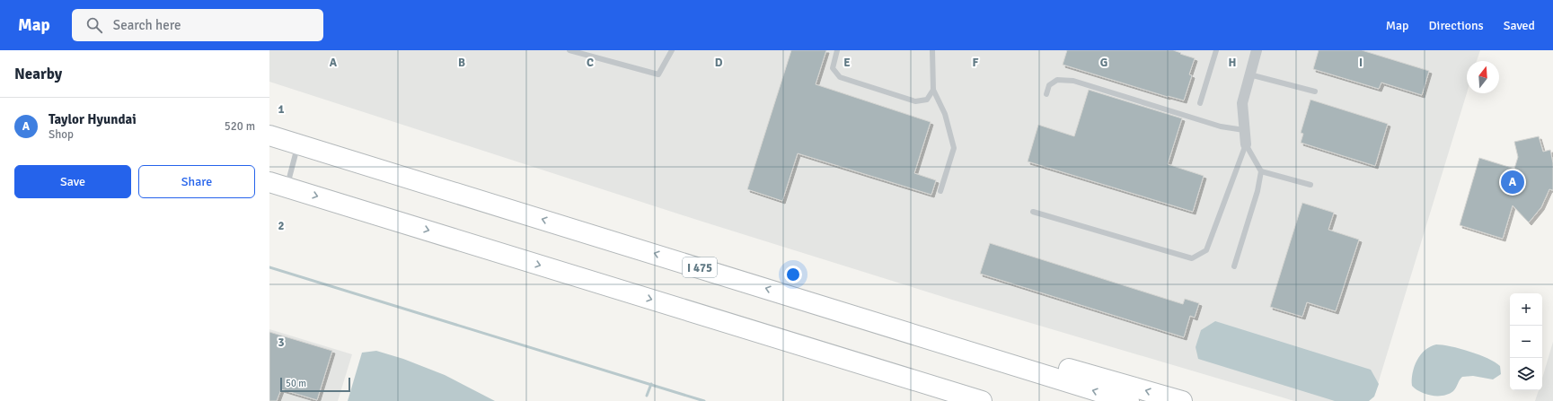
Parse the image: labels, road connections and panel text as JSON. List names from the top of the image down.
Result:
{
  "streets": {
    "highway": ["I 475"]
  },
  "scale_bar": "50 m",
  "north": "top",
  "page": {
    "header": "Map",
    "search": "Search here",
    "nav": ["Map", "Directions", "Saved"],
    "heading": "Nearby",
    "list": [
      {
        "mark": "A",
        "name": "Taylor Hyundai",
        "note": "Shop",
        "value": "520 m"
      }
    ],
    "buttons": ["Save", "Share"],
    "pins": "A",
    "map_buttons": ["+", "−"],
    "scale": "50 m"
  },
  "grid": {
    "columns": [
      "A",
      "B",
      "C",
      "D",
      "E",
      "F",
      "G",
      "H",
      "I"
    ],
    "rows": ["1", "2", "3"]
  }
}
